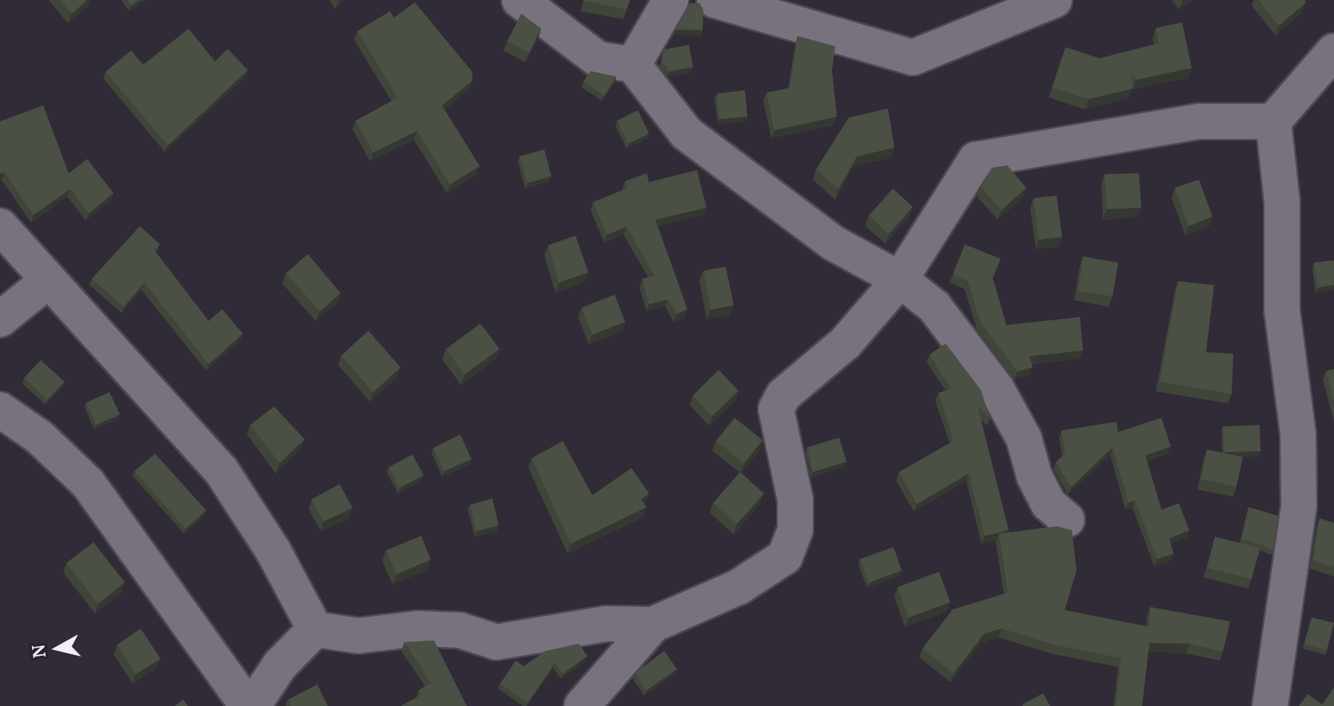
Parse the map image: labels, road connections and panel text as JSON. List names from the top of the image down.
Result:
{
  "north": "left"
}
